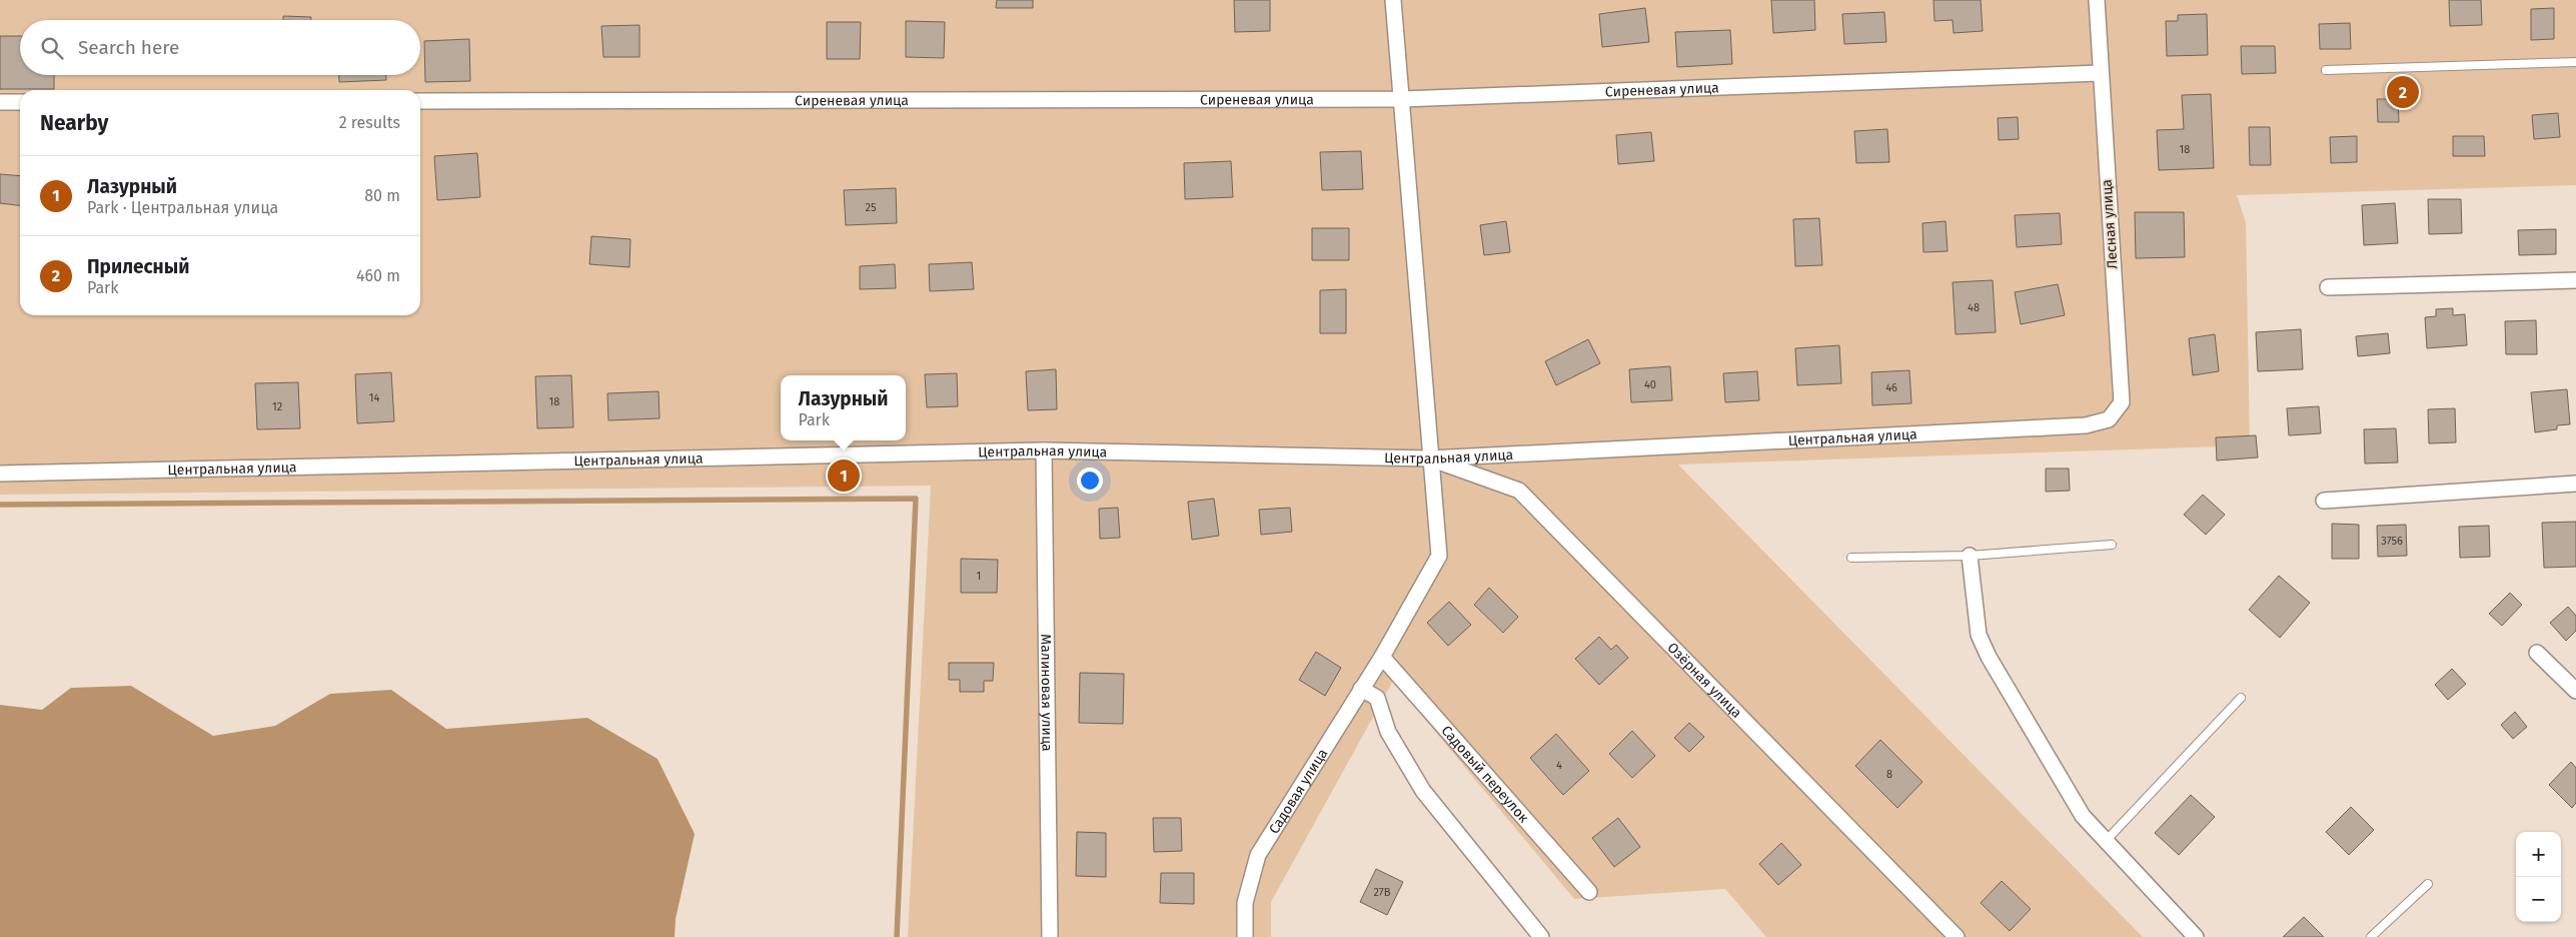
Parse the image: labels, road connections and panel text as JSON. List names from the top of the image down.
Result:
{
  "streets": {
    "street": [
      "Сиреневая улица",
      "Лесная улица",
      "Центральная улица",
      "Озёрная улица",
      "Малиновая улица",
      "Садовый переулок",
      "Садовая улица"
    ]
  },
  "crossings": [
    ["Сиреневая улица", "Лесная улица"],
    ["Сиреневая улица", "Садовая улица"],
    ["Лесная улица", "Центральная улица"],
    ["Центральная улица", "Озёрная улица"],
    ["Центральная улица", "Малиновая улица"],
    ["Центральная улица", "Садовая улица"],
    ["Озёрная улица", "Садовая улица"],
    ["Садовый переулок", "Садовая улица"]
  ],
  "house_numbers": [
    "18",
    "25",
    "48",
    "40",
    "46",
    "14",
    "18",
    "12",
    "3756",
    "1",
    "4",
    "8",
    "27В"
  ],
  "page": {
    "search": "Search here",
    "pins": ["2", "1"],
    "heading": ["Nearby", "2 results"],
    "list": [
      {
        "mark": "1",
        "name": "Лазурный",
        "note": "Park · Центральная улица",
        "value": "80 m"
      },
      {
        "mark": "2",
        "name": "Прилесный",
        "note": "Park",
        "value": "460 m"
      }
    ],
    "popup": ["Лазурный", "Park"],
    "map_buttons": ["+", "−"]
  }
}
